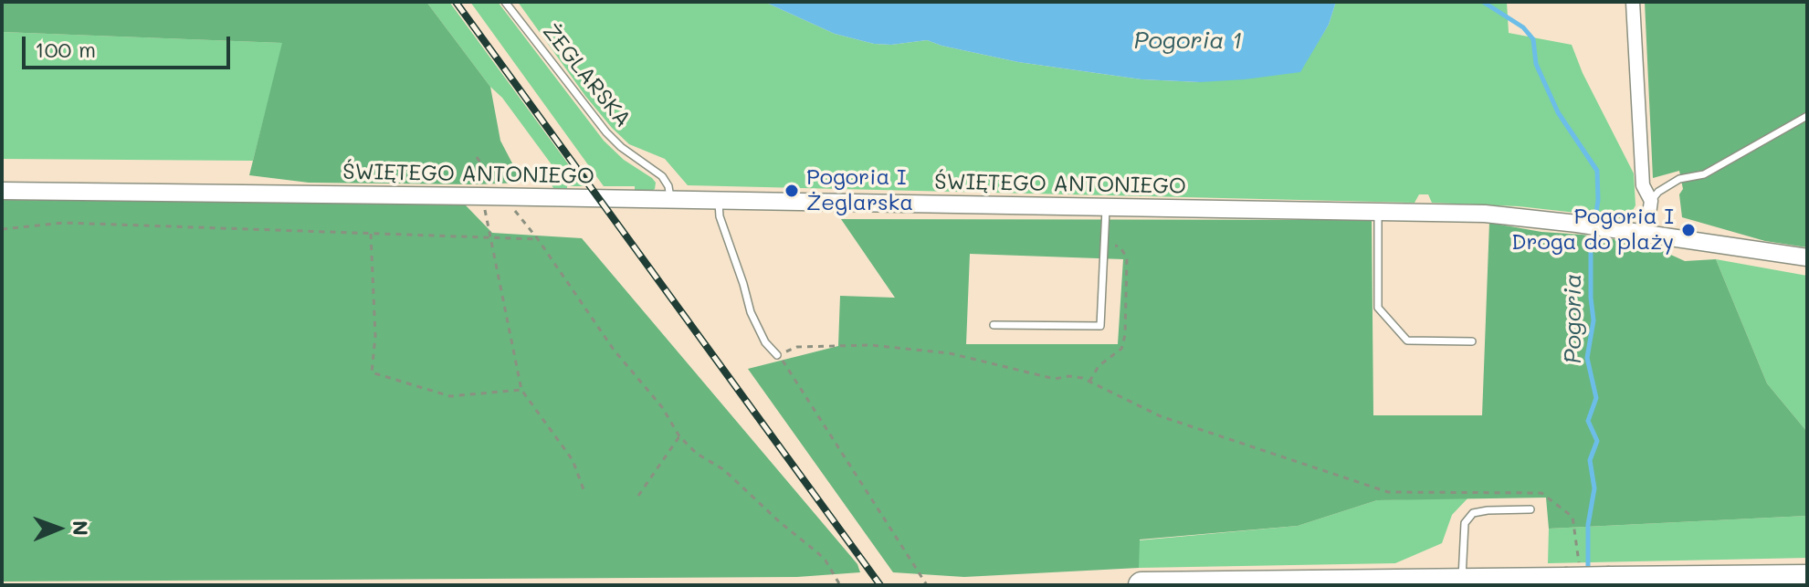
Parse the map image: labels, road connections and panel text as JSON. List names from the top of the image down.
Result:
{
  "streets": {
    "street": ["ŚWIĘTEGO ANTONIEGO"],
    "lane": ["ŻEGLARSKA"]
  },
  "crossings": [
    ["ŻEGLARSKA", "ŚWIĘTEGO ANTONIEGO"]
  ],
  "water": ["Pogoria 1", "Pogoria"],
  "places": ["Pogoria I Żeglarska", "Pogoria I Droga do plaży"],
  "scale_bar": "100 m",
  "north": "right"
}
